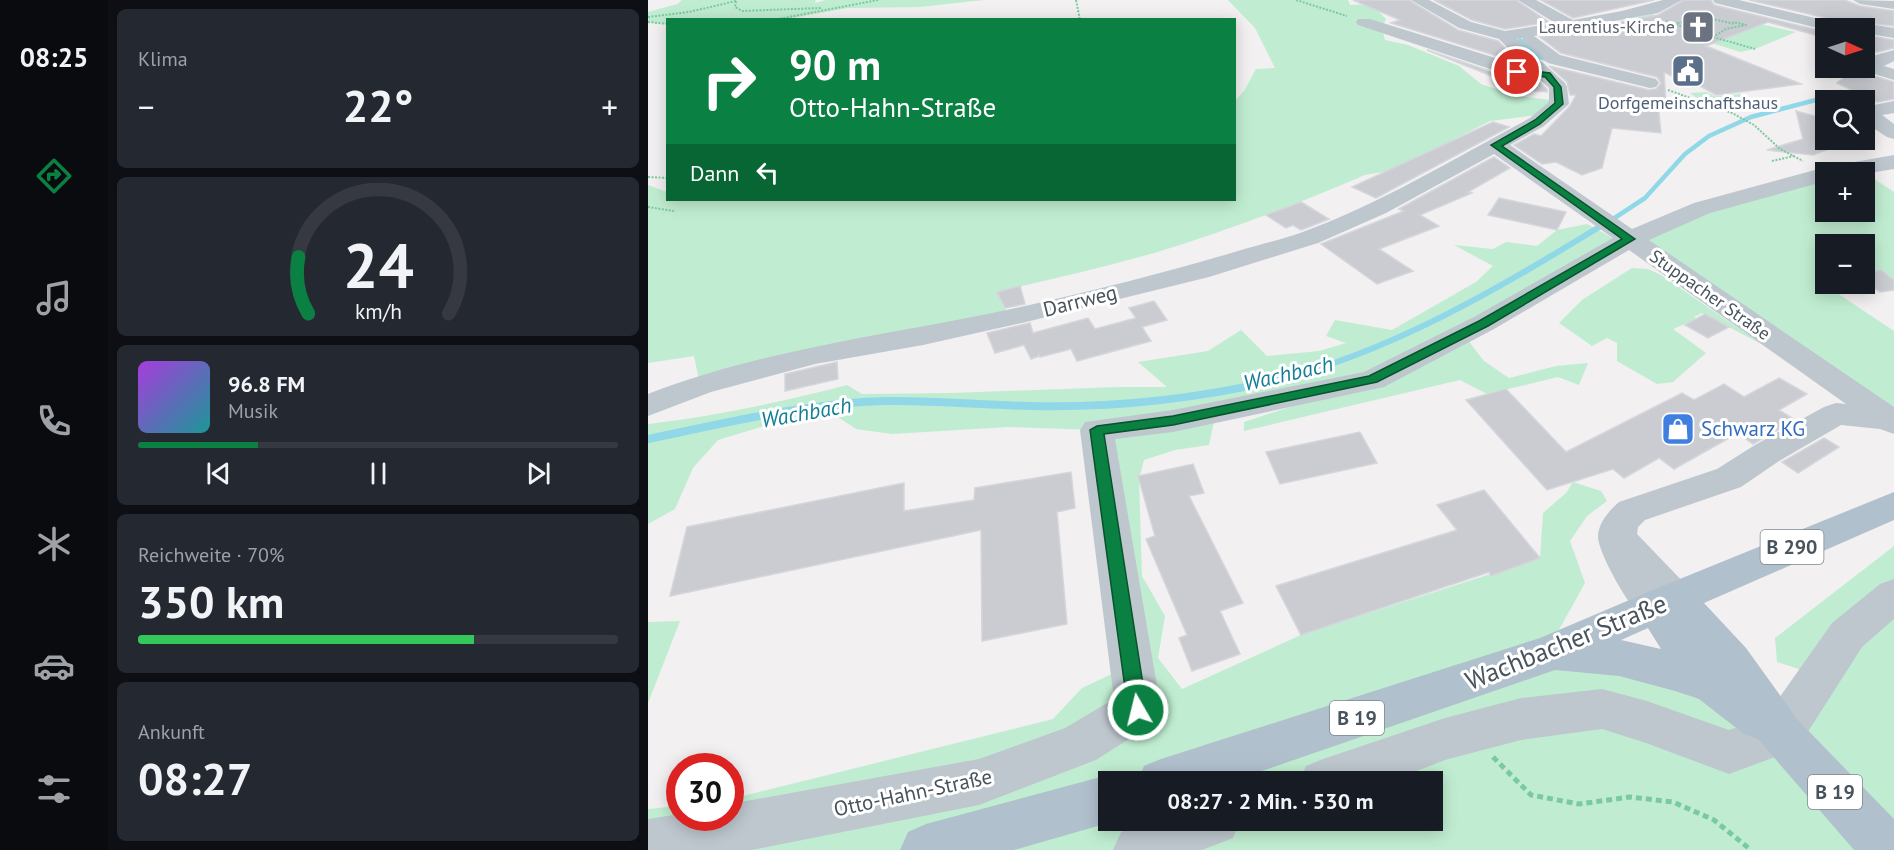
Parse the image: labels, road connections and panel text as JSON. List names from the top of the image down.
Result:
{
  "streets": {
    "main road": ["B 290", "Wachbacher Straße", "B 19"],
    "street": ["Stuppacher Straße", "Darrweg", "Otto-Hahn-Straße"]
  },
  "crossings": [
    ["Stuppacher Straße", "Darrweg"],
    ["Stuppacher Straße", "Otto-Hahn-Straße"],
    ["Wachbacher Straße", "B 19"]
  ],
  "water": ["Wachbach"],
  "places": {
    "church": ["Laurentius-Kirche"],
    "public building": ["Dorfgemeinschaftshaus"],
    "shop": ["Schwarz KG"]
  },
  "north": "right",
  "page": {
    "tabs": "08:25",
    "tile": [
      "Klima",
      ["Reichweite · 70%", "350 km"],
      ["Ankunft", "08:27"]
    ],
    "map_buttons": ["+", "−"],
    "turn": ["90 m", "Otto-Hahn-Straße"],
    "heat": ["−", "22°", "+"],
    "then": "Dann",
    "song": ["96.8 FM", "Musik"],
    "limit": "30",
    "trip": "08:27 · 2 Min. · 530 m",
    "gauge": ["24", "km/h"]
  }
}
